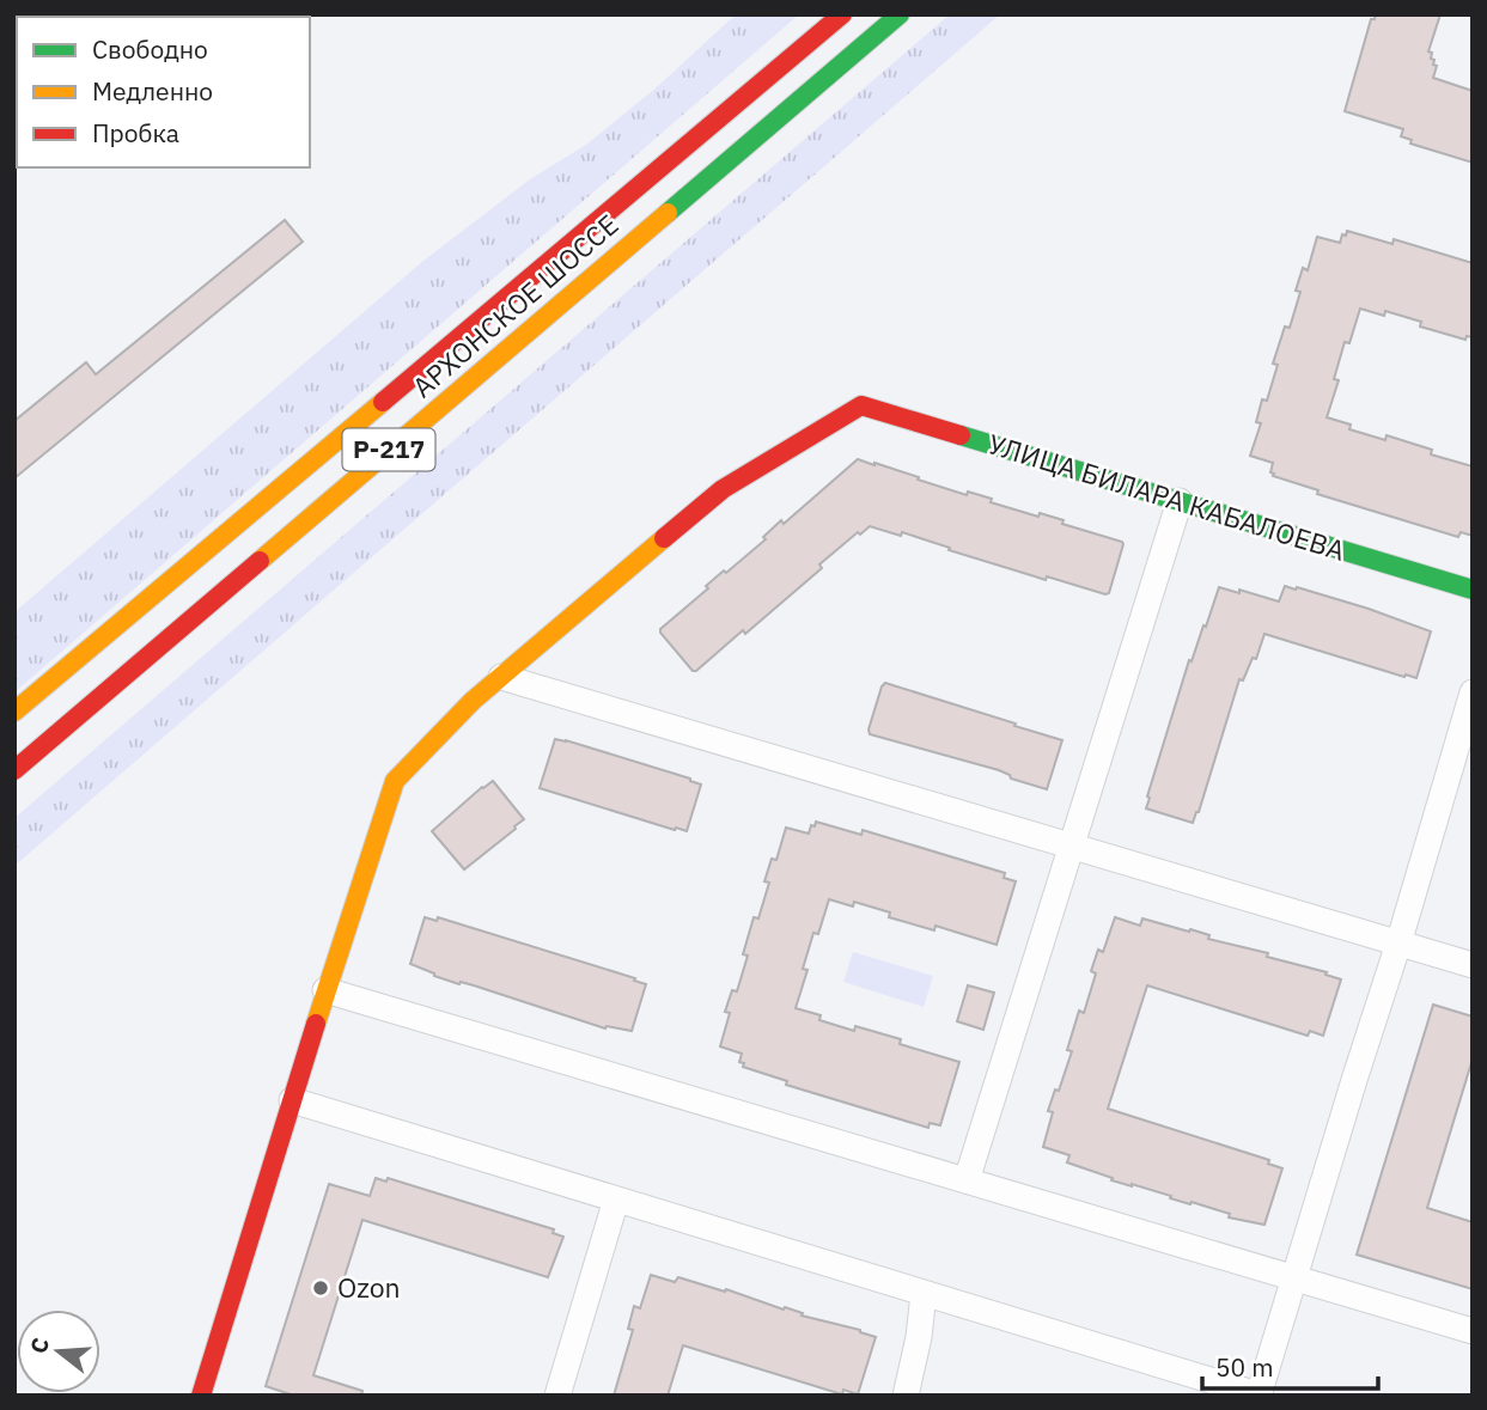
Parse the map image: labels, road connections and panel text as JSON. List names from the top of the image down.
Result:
{
  "streets": {
    "main road": ["АРХОНСКОЕ ШОССЕ", "Р-217", "УЛИЦА БИЛАРА КАБАЛОЕВА"]
  },
  "places": ["Ozon"],
  "legend": ["Свободно", "Медленно", "Пробка"],
  "scale_bar": "50 m",
  "north": "left"
}
